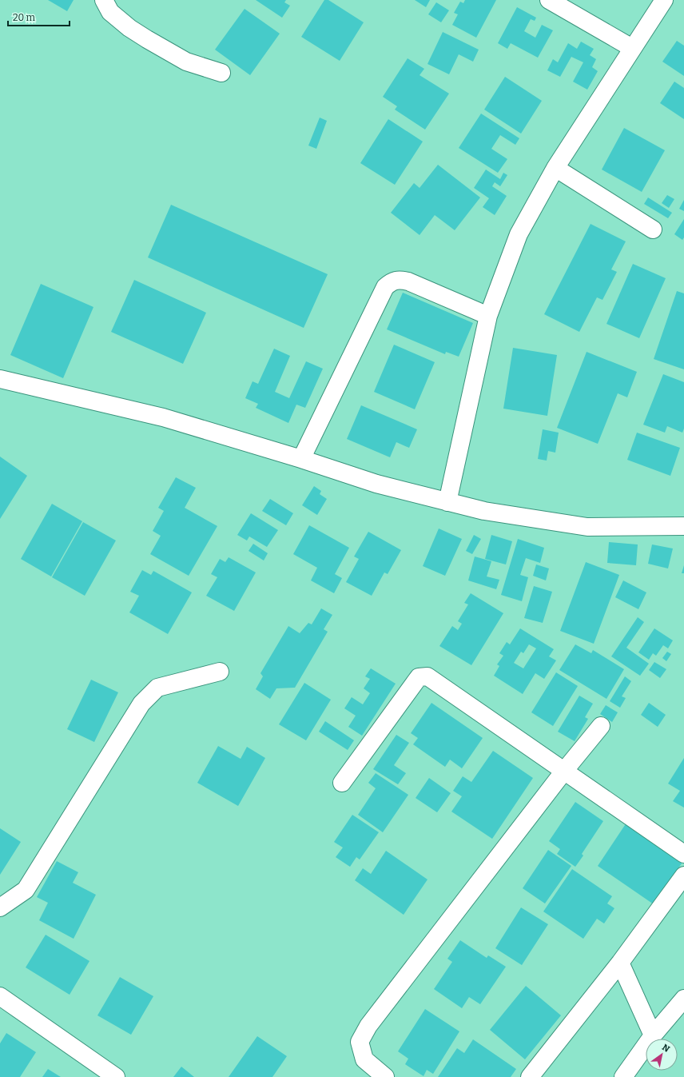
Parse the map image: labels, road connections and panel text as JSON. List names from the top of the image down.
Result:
{
  "scale_bar": "20 m",
  "north": "top right"
}
